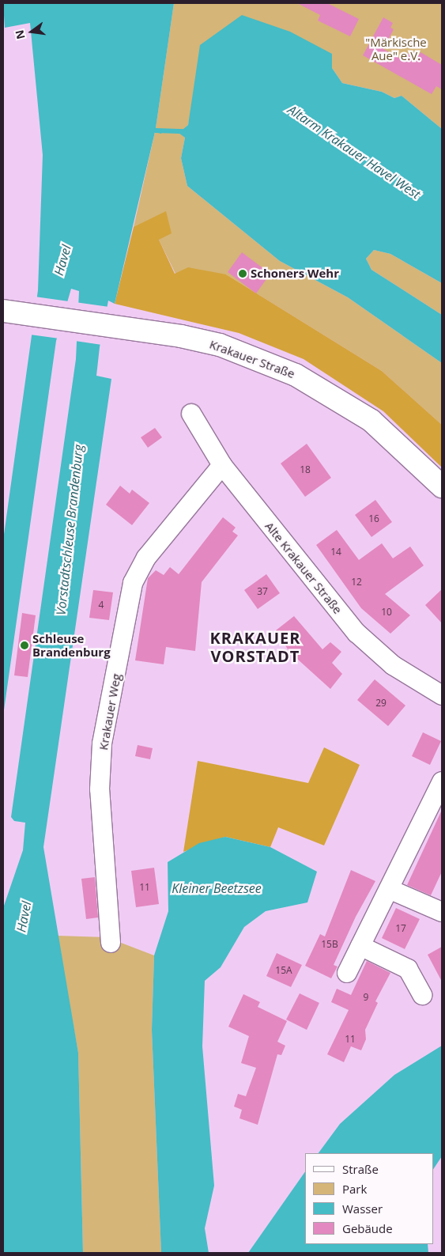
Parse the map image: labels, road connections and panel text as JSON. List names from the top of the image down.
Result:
{
  "streets": {
    "main road": ["Krakauer Straße"],
    "street": ["Alte Krakauer Straße", "Krakauer Weg"]
  },
  "crossings": [
    ["Alte Krakauer Straße", "Krakauer Weg"]
  ],
  "districts": ["KRAKAUER VORSTADT"],
  "water": [
    "Altarm Krakauer Havel West",
    "Havel",
    "Vorstadtschleuse Brandenburg",
    "Kleiner Beetzsee"
  ],
  "parks": ["\"Märkische Aue\" e.V."],
  "places": ["Schoners Wehr", "Schleuse Brandenburg"],
  "house_numbers": [
    "18",
    "16",
    "14",
    "12",
    "37",
    "4",
    "10",
    "29",
    "11",
    "17",
    "15B",
    "15A",
    "9",
    "11"
  ],
  "legend": [
    "Straße",
    "Park",
    "Wasser",
    "Gebäude"
  ],
  "north": "left"
}
